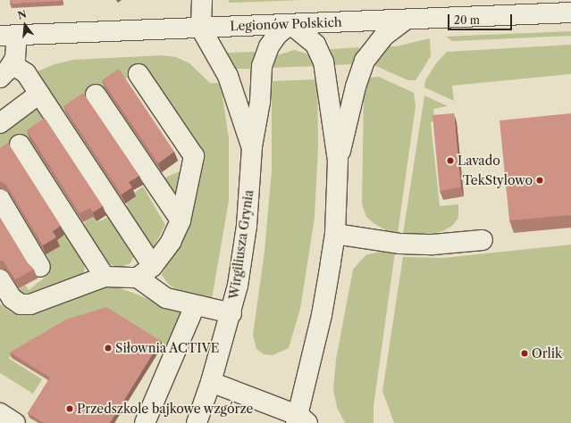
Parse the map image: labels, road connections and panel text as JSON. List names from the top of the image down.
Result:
{
  "streets": {
    "street": ["Legionów Polskich", "Wirgiliusza Grynia"]
  },
  "crossings": [
    ["Legionów Polskich", "Wirgiliusza Grynia"]
  ],
  "places": [
    "Lavado",
    "TekStylowo",
    "Siłownia ACTIVE",
    "Orlik",
    "Przedszkole bajkowe wzgórze"
  ],
  "scale_bar": "20 m",
  "north": "top"
}
